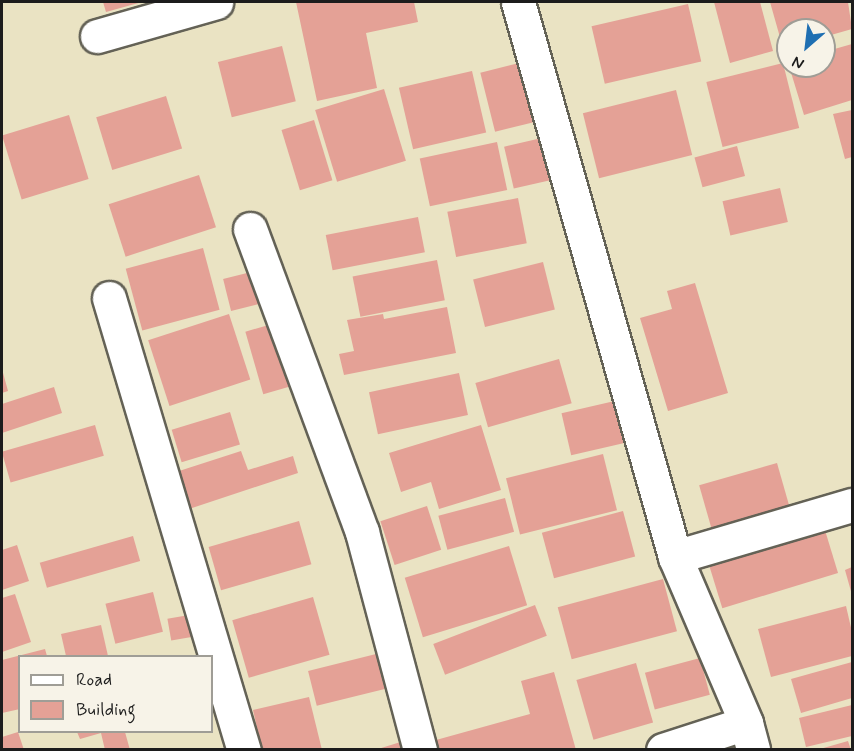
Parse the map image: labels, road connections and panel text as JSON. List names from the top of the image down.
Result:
{
  "legend": ["Road", "Building"],
  "north": "bottom left"
}
